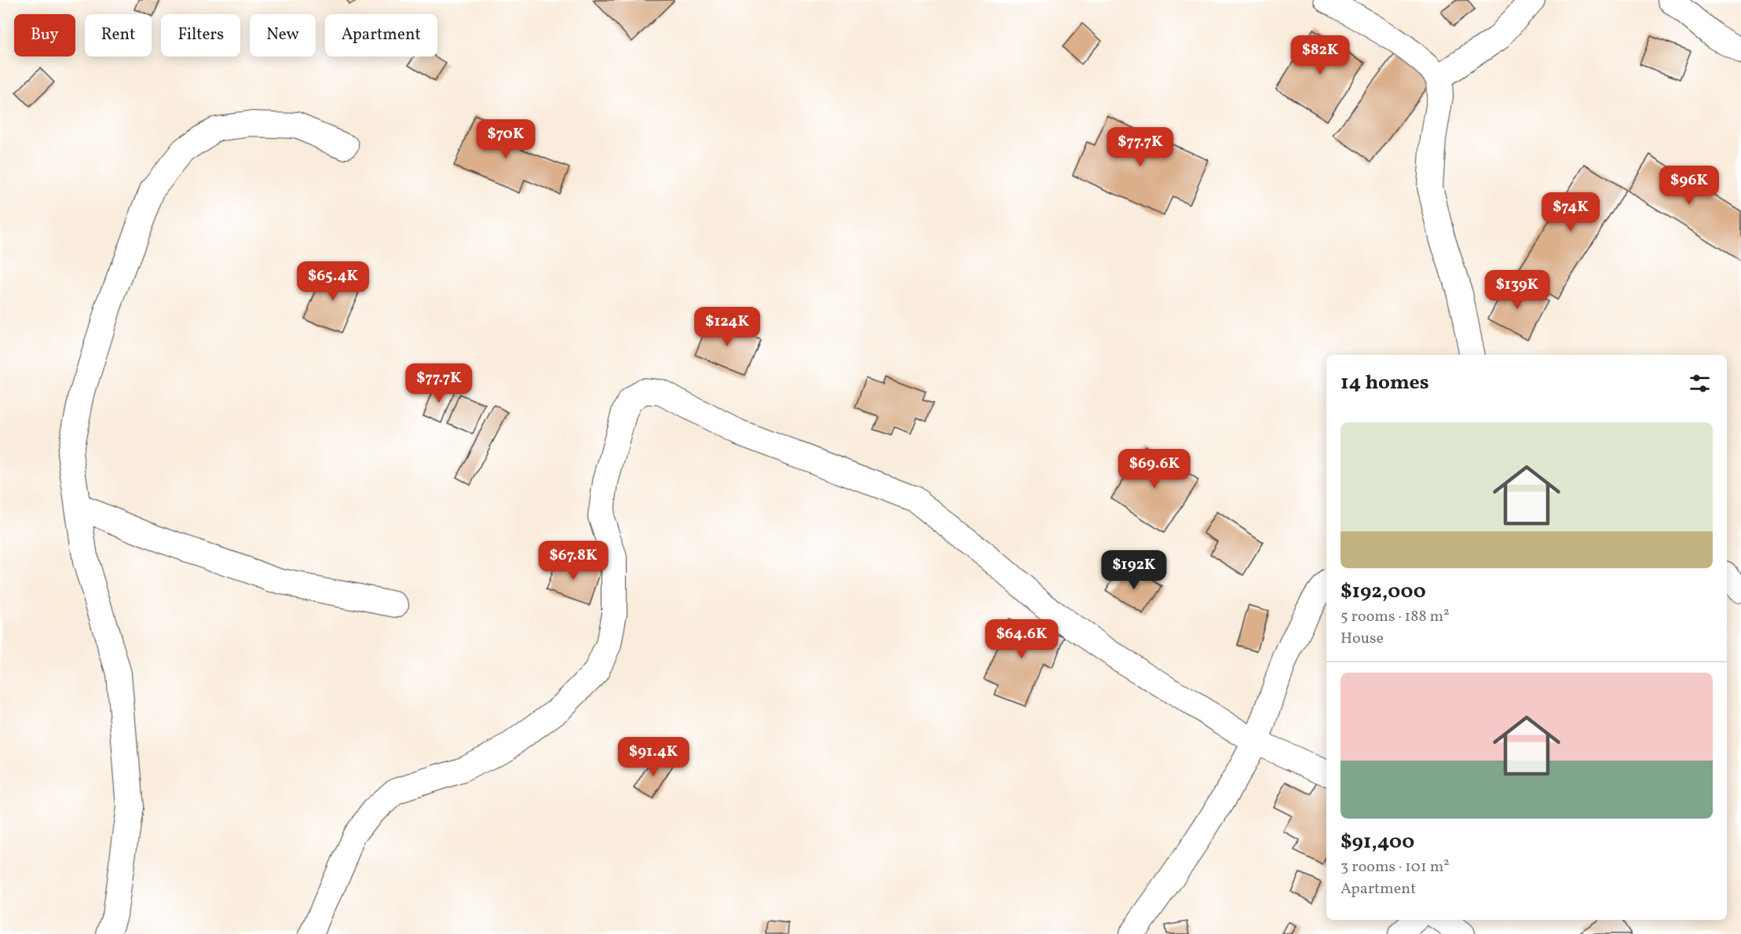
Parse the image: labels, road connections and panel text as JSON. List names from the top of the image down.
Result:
{
  "page": {
    "chip": [
      "Buy",
      "Rent",
      "Filters",
      "New",
      "Apartment"
    ],
    "price": [
      "$82K",
      "$70K",
      "$77.7K",
      "$96K",
      "$74K",
      "$65.4K",
      "$139K",
      "$124K",
      "$77.7K",
      "$69.6K",
      "$67.8K",
      "$192K",
      "$64.6K",
      "$91.4K"
    ],
    "heading": "14 homes",
    "list": [
      {
        "name": "$192,000",
        "note": "5 rooms · 188 m² · House"
      },
      {
        "name": "$91,400",
        "note": "3 rooms · 101 m² · Apartment"
      }
    ]
  }
}
